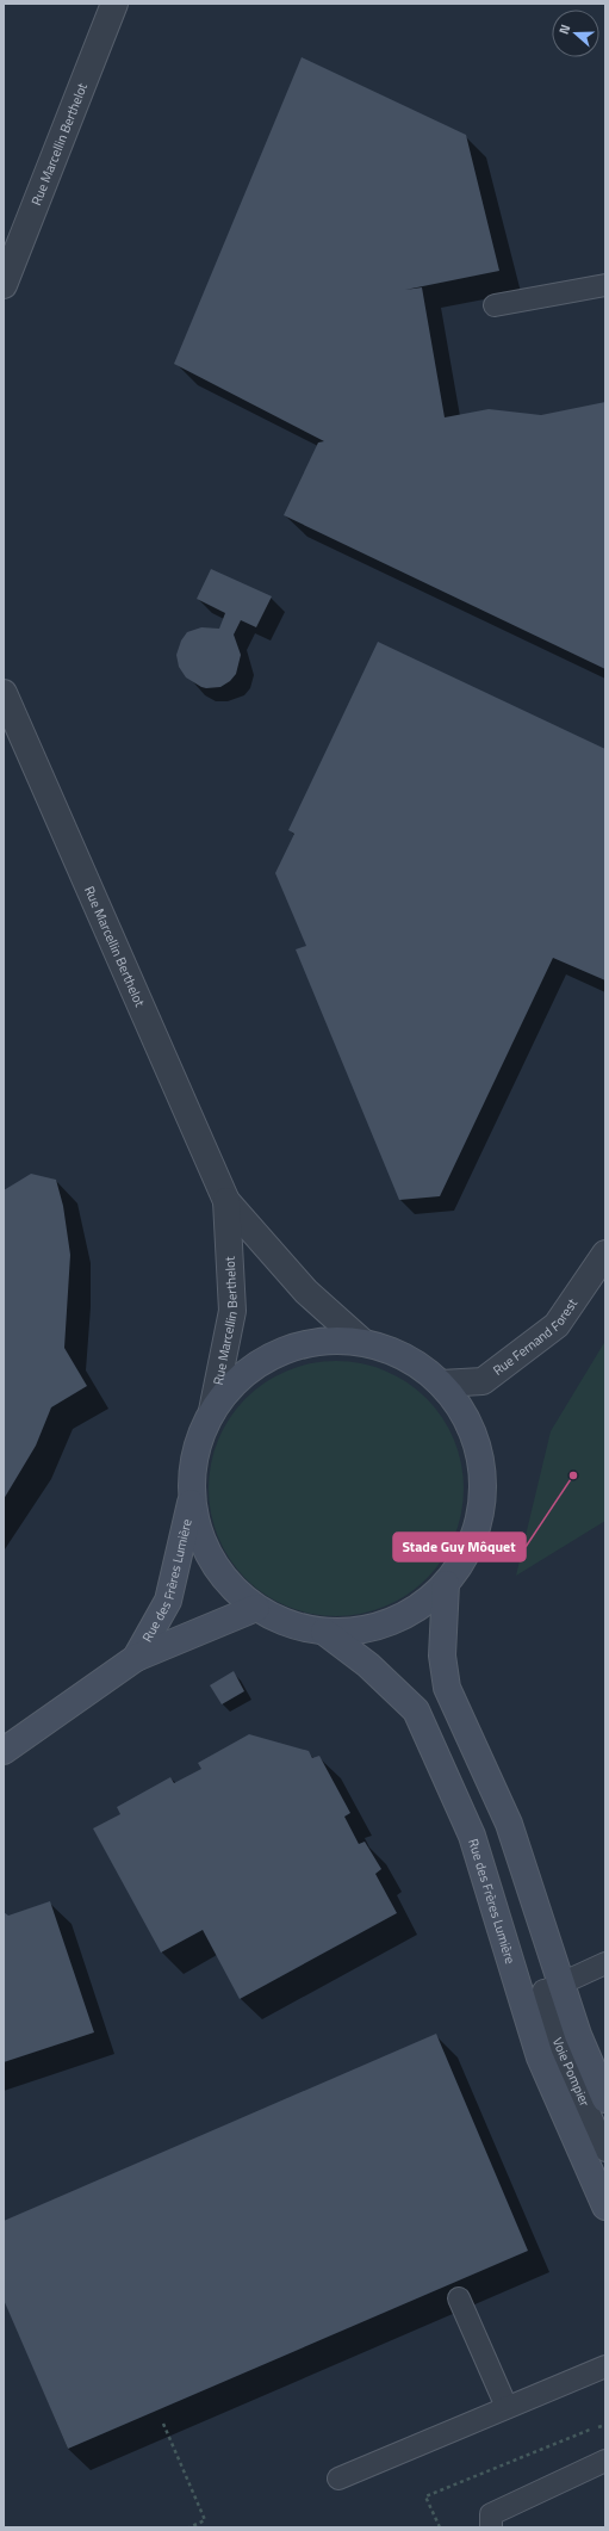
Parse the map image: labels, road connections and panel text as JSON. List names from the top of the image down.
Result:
{
  "streets": {
    "main road": ["Rue des Frères Lumière"],
    "street": ["Rue Marcellin Berthelot", "Rue Fernand Forest"],
    "lane": ["Voie Pompier"]
  },
  "crossings": [
    ["Rue des Frères Lumière", "Voie Pompier"]
  ],
  "places": ["Stade Guy Môquet"],
  "north": "left"
}
